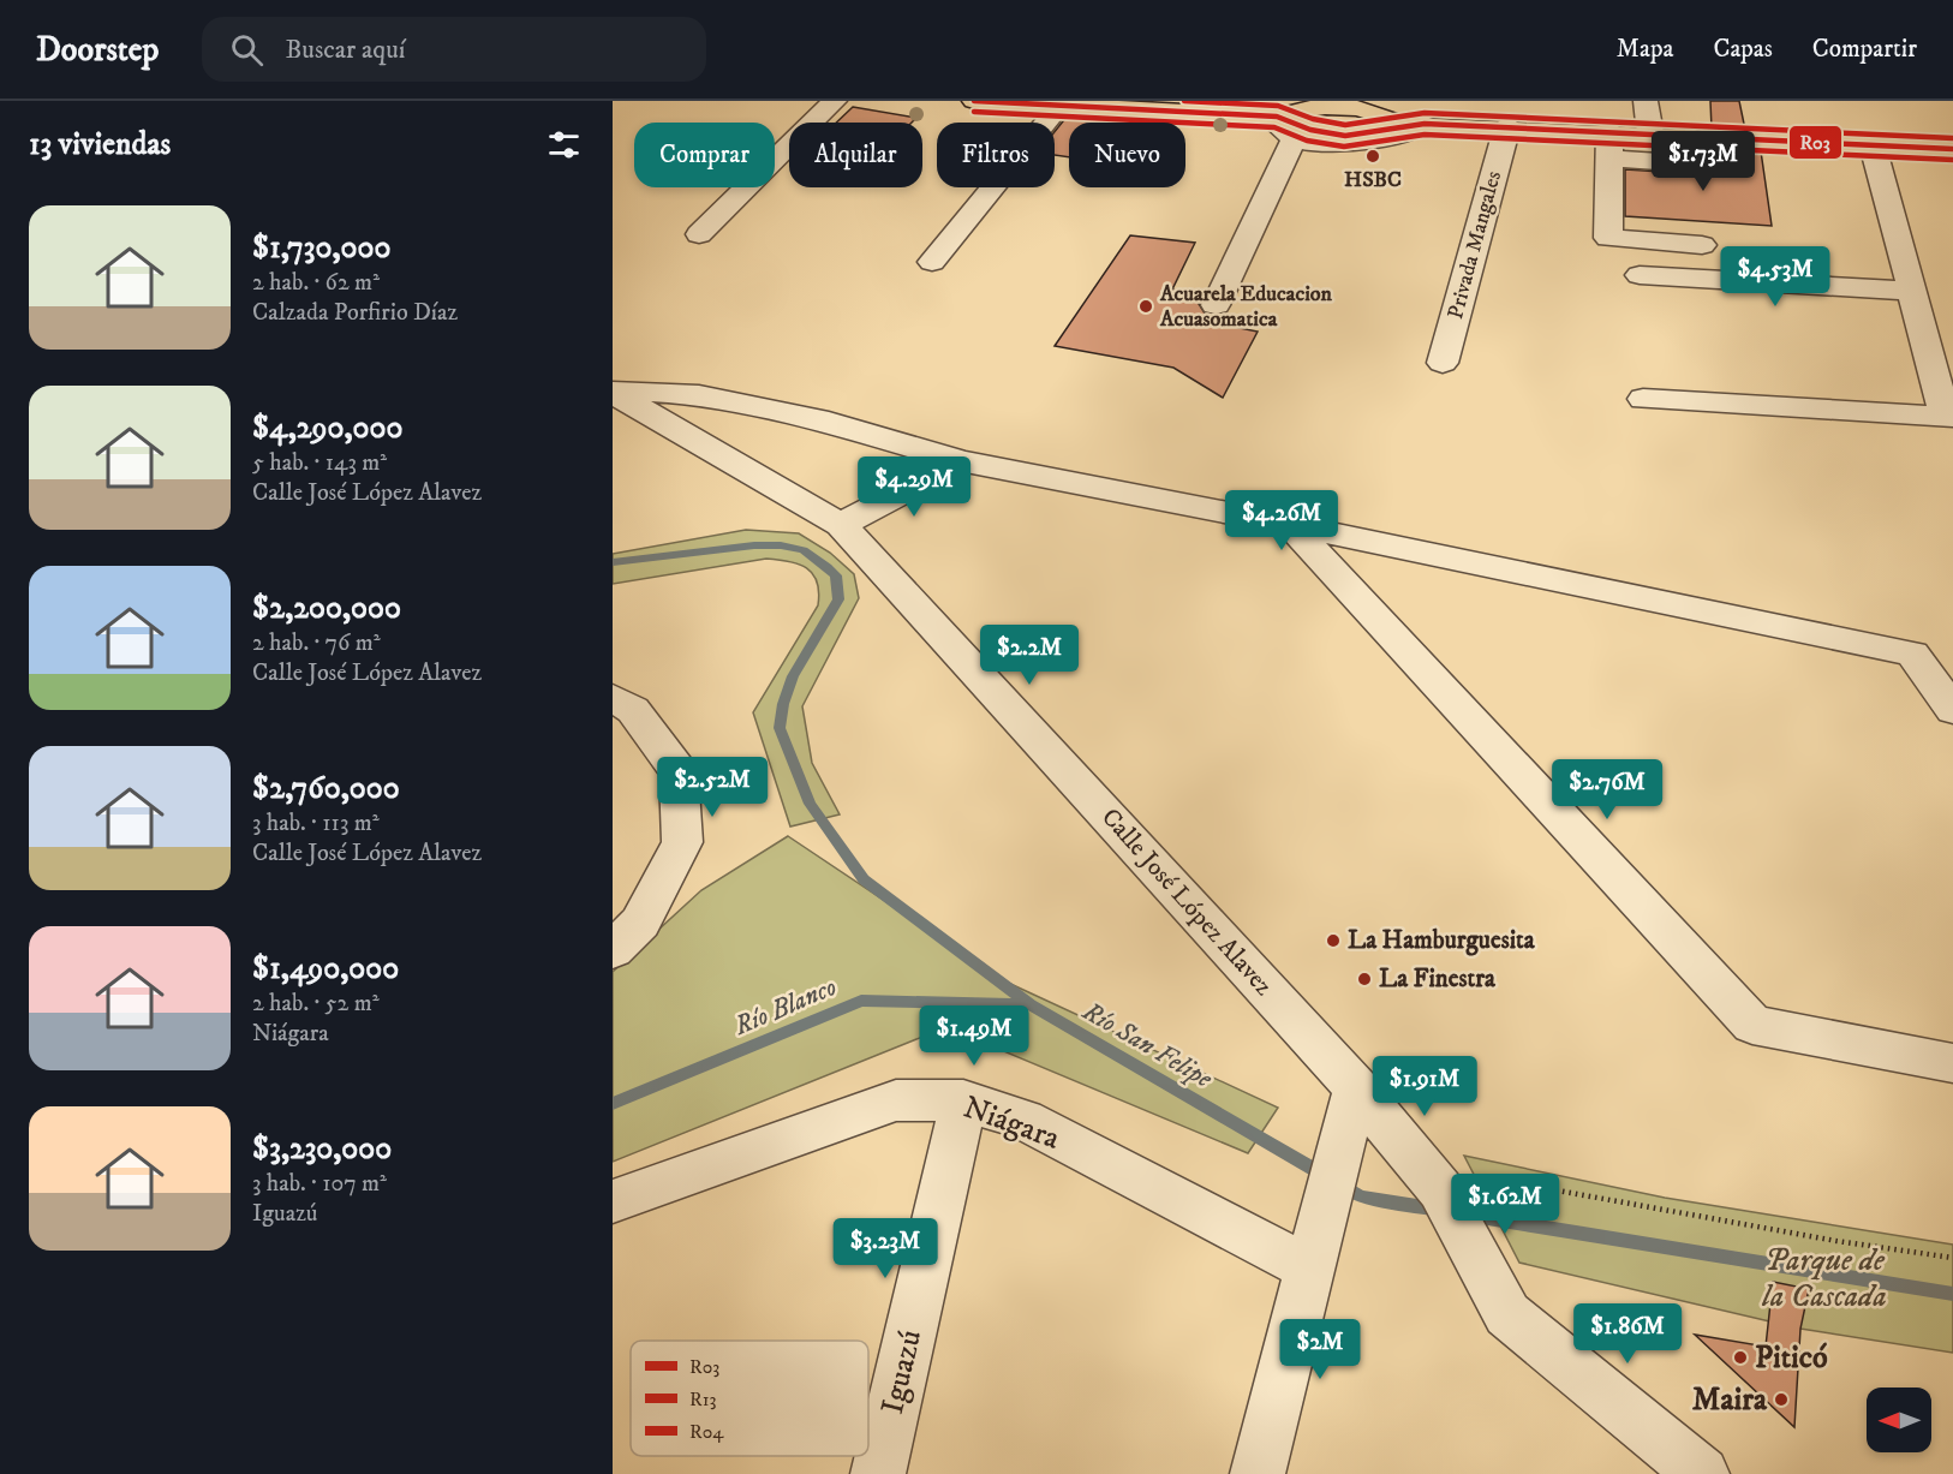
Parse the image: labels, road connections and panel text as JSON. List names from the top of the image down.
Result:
{
  "streets": {
    "street": [
      "Privada Mangales",
      "Calle José López Alavez",
      "Niágara",
      "Iguazú"
    ]
  },
  "crossings": [
    ["Niágara", "Iguazú"]
  ],
  "water": ["Río Blanco", "Río San Felipe"],
  "parks": ["Parque de la Cascada"],
  "places": [
    "HSBC",
    "Acuarela Educacion Acuasomatica",
    "La Hamburguesita",
    "La Finestra",
    "Piticó",
    "Maira"
  ],
  "lines": ["transit line R03", "transit line R04", "transit line R13"],
  "legend": ["R03", "R13", "R04"],
  "north": "left",
  "page": {
    "header": "Doorstep",
    "search": "Buscar aquí",
    "nav": ["Mapa", "Capas", "Compartir"],
    "heading": "13 viviendas",
    "chip": [
      "Comprar",
      "Alquilar",
      "Filtros",
      "Nuevo"
    ],
    "price": [
      "$1.73M",
      "$4.53M",
      "$4.29M",
      "$4.26M",
      "$2.2M",
      "$2.52M",
      "$2.76M",
      "$1.49M",
      "$1.91M",
      "$1.62M",
      "$3.23M",
      "$1.86M",
      "$2M"
    ],
    "list": [
      {
        "name": "$1,730,000",
        "note": "2 hab. · 62 m² · Calzada Porfirio Díaz"
      },
      {
        "name": "$4,290,000",
        "note": "5 hab. · 143 m² · Calle José López Alavez"
      },
      {
        "name": "$2,200,000",
        "note": "2 hab. · 76 m² · Calle José López Alavez"
      },
      {
        "name": "$2,760,000",
        "note": "3 hab. · 113 m² · Calle José López Alavez"
      },
      {
        "name": "$1,490,000",
        "note": "2 hab. · 52 m² · Niágara"
      },
      {
        "name": "$3,230,000",
        "note": "3 hab. · 107 m² · Iguazú"
      }
    ]
  }
}
